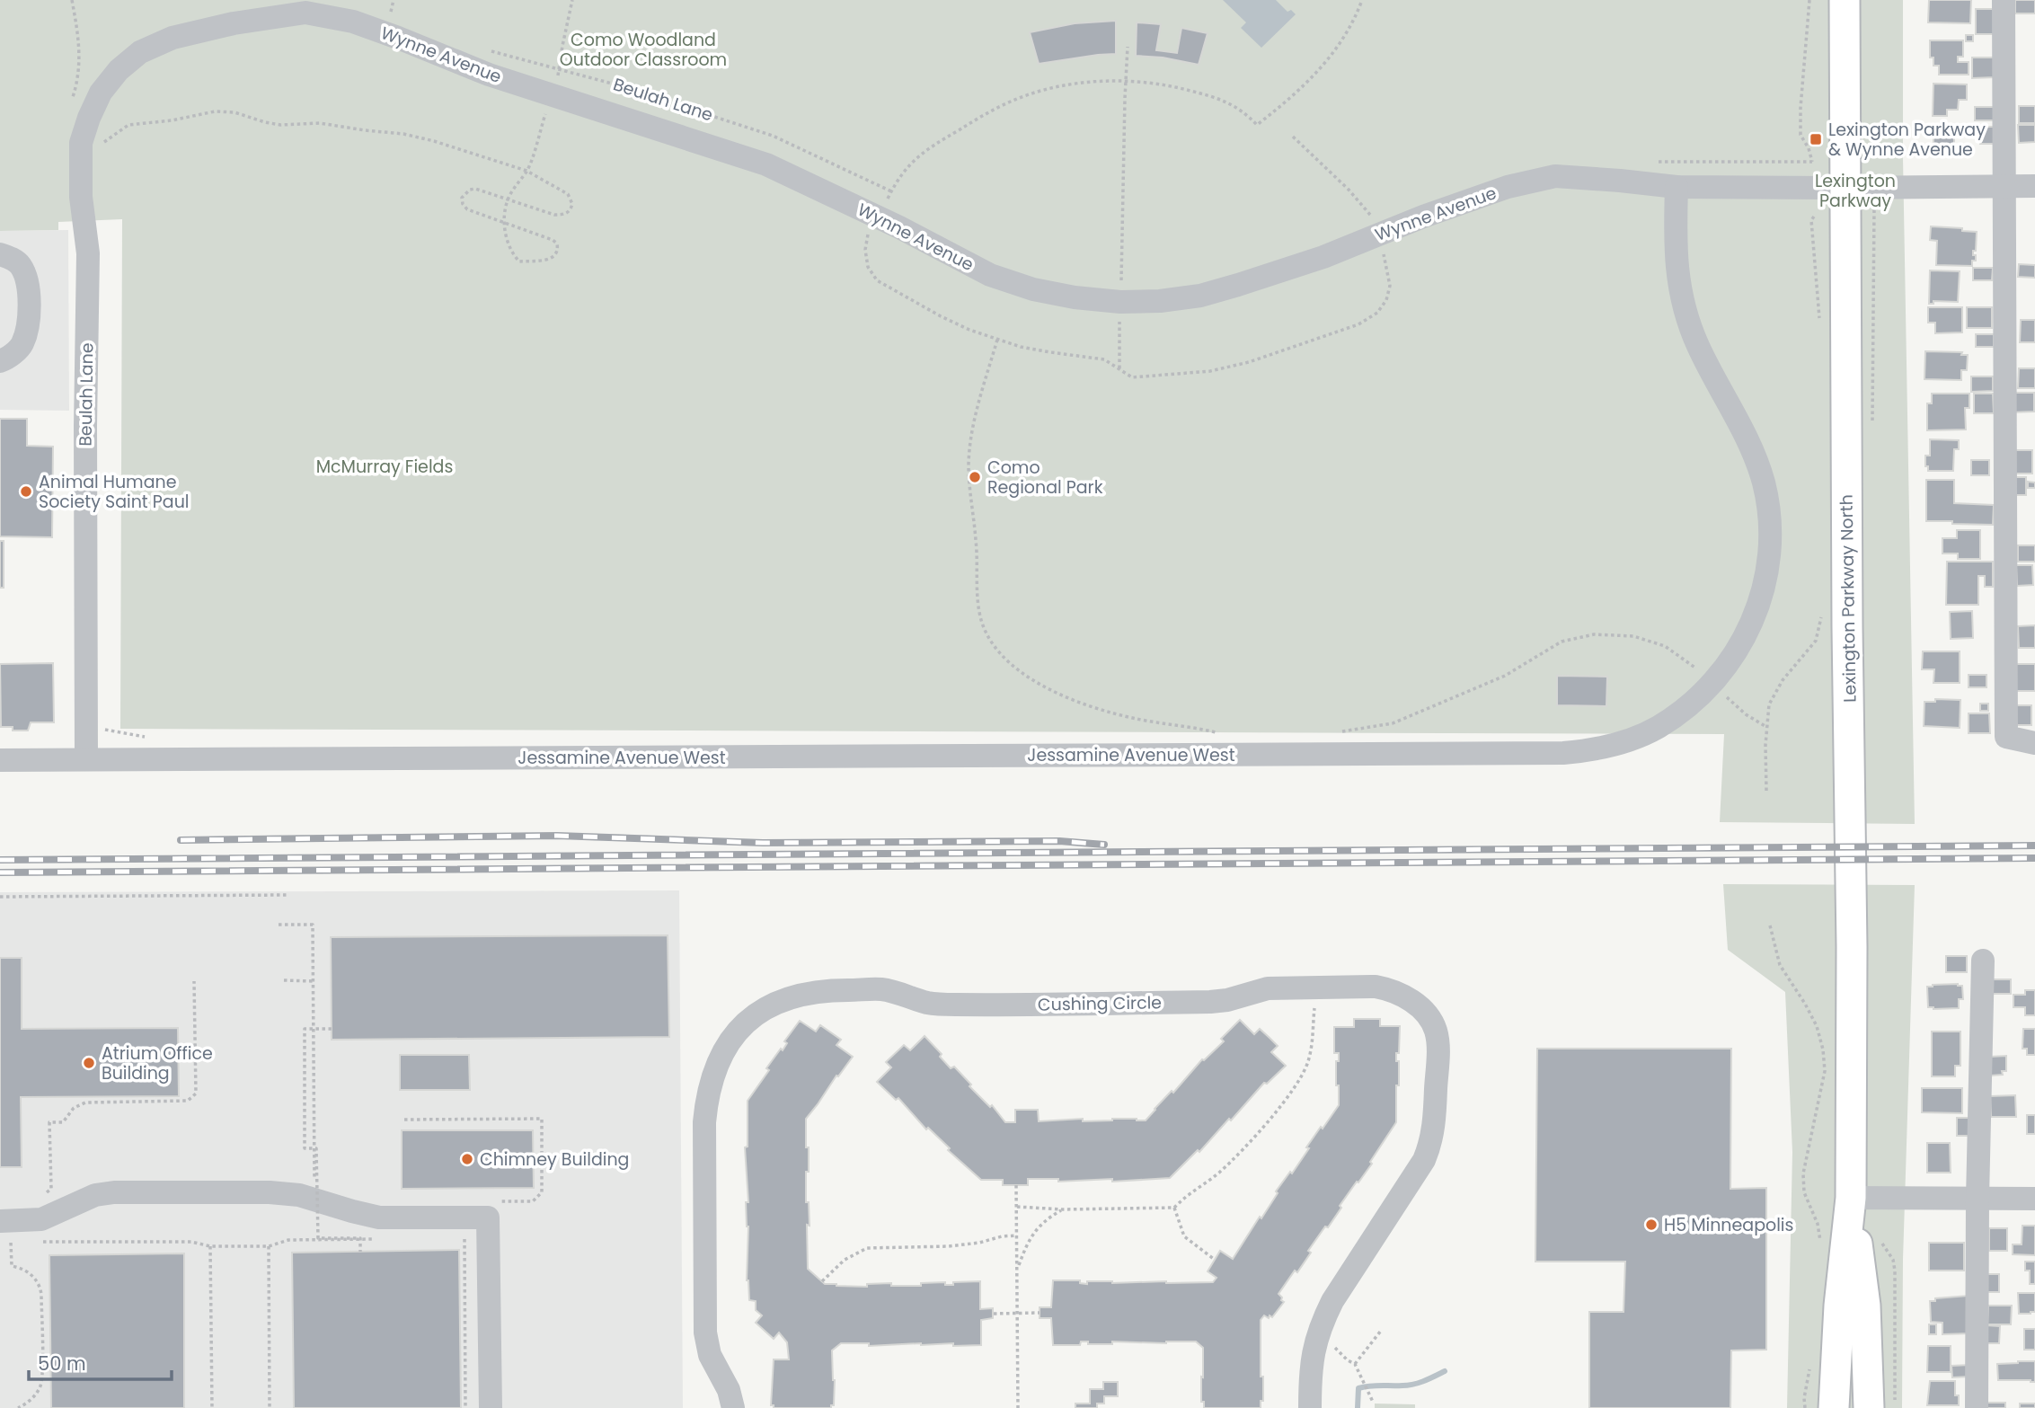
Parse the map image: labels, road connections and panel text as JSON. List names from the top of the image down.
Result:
{
  "streets": {
    "main road": ["Lexington Parkway North"],
    "street": [
      "Wynne Avenue",
      "Beulah Lane",
      "Jessamine Avenue West",
      "Cushing Circle"
    ]
  },
  "crossings": [
    ["Wynne Avenue", "Beulah Lane"],
    ["Wynne Avenue", "Lexington Parkway North"],
    ["Wynne Avenue", "Jessamine Avenue West"],
    ["Beulah Lane", "Jessamine Avenue West"]
  ],
  "parks": ["Como Woodland Outdoor Classroom", "Lexington Parkway", "McMurray Fields"],
  "places": {
    "transit": ["Lexington Parkway & Wynne Avenue"],
    "other": [
      "Como Regional Park",
      "Animal Humane Society Saint Paul",
      "Atrium Office Building",
      "Chimney Building",
      "H5 Minneapolis"
    ]
  },
  "scale_bar": "50 m"
}
